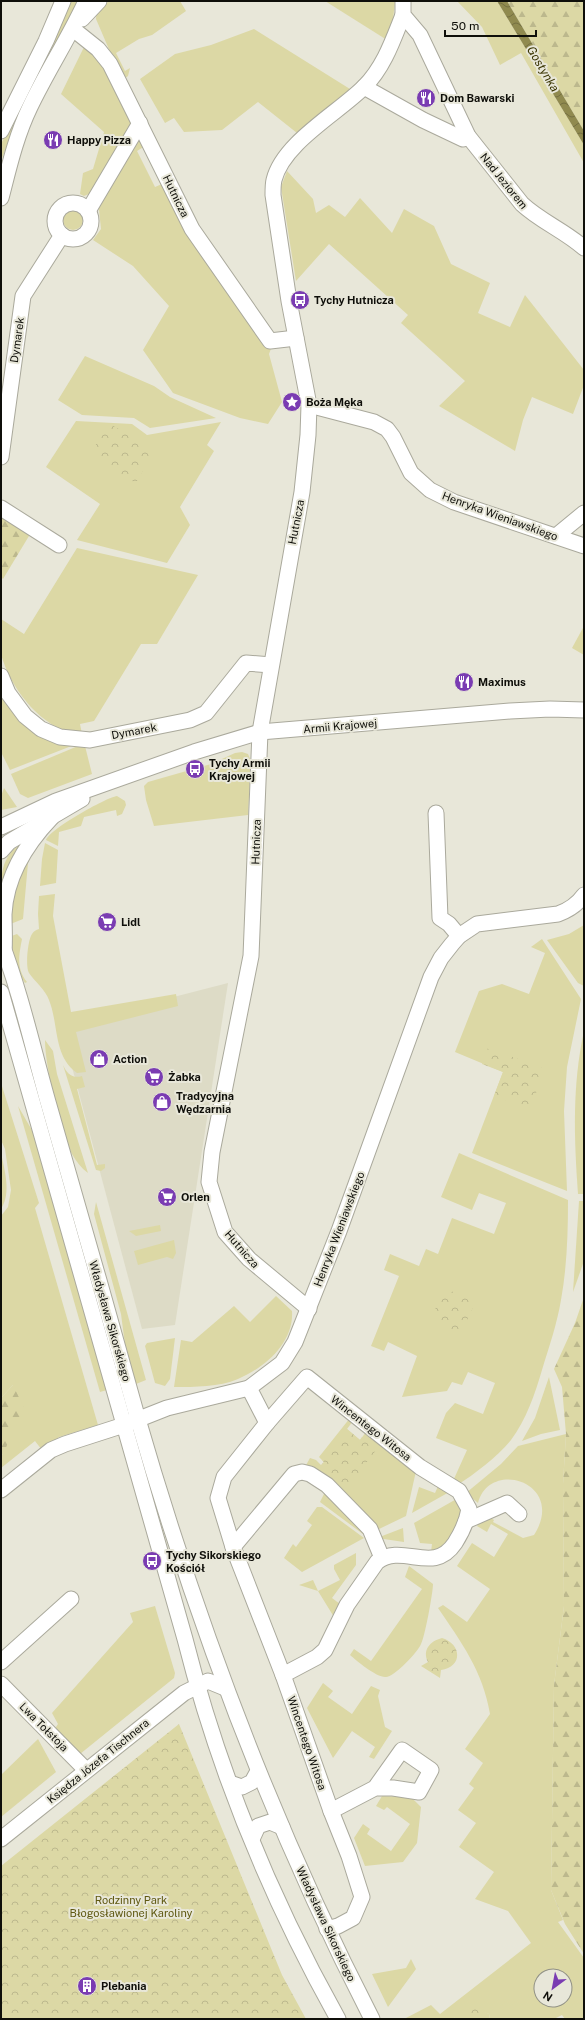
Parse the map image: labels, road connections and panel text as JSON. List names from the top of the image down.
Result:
{
  "streets": {
    "street": [
      "Nad Jeziorem",
      "Hutnicza",
      "Dymarek",
      "Henryka Wieniawskiego",
      "Armii Krajowej",
      "Władysława Sikorskiego",
      "Wincentego Witosa",
      "Lwa Tołstoja",
      "Księdza Józefa Tischnera"
    ]
  },
  "crossings": [
    ["Nad Jeziorem", "Hutnicza"],
    ["Hutnicza", "Dymarek"],
    ["Hutnicza", "Henryka Wieniawskiego"],
    ["Hutnicza", "Armii Krajowej"],
    ["Henryka Wieniawskiego", "Władysława Sikorskiego"],
    ["Armii Krajowej", "Władysława Sikorskiego"],
    ["Władysława Sikorskiego", "Wincentego Witosa"],
    ["Władysława Sikorskiego", "Księdza Józefa Tischnera"],
    ["Lwa Tołstoja", "Księdza Józefa Tischnera"]
  ],
  "water": ["Gostynka"],
  "parks": ["Rodzinny Park Błogosławionej Karoliny"],
  "places": {
    "restaurant": ["Dom Bawarski", "Happy Pizza", "Maximus"],
    "bus stop": ["Tychy Hutnicza", "Tychy Armii Krajowej", "Tychy Sikorskiego Kościół"],
    "place": ["Boża Męka"],
    "supermarket": ["Lidl", "Żabka", "Orlen"],
    "shop": ["Action", "Tradycyjna Wędzarnia"],
    "building": ["Plebania"]
  },
  "scale_bar": "50 m",
  "north": "bottom left"
}
